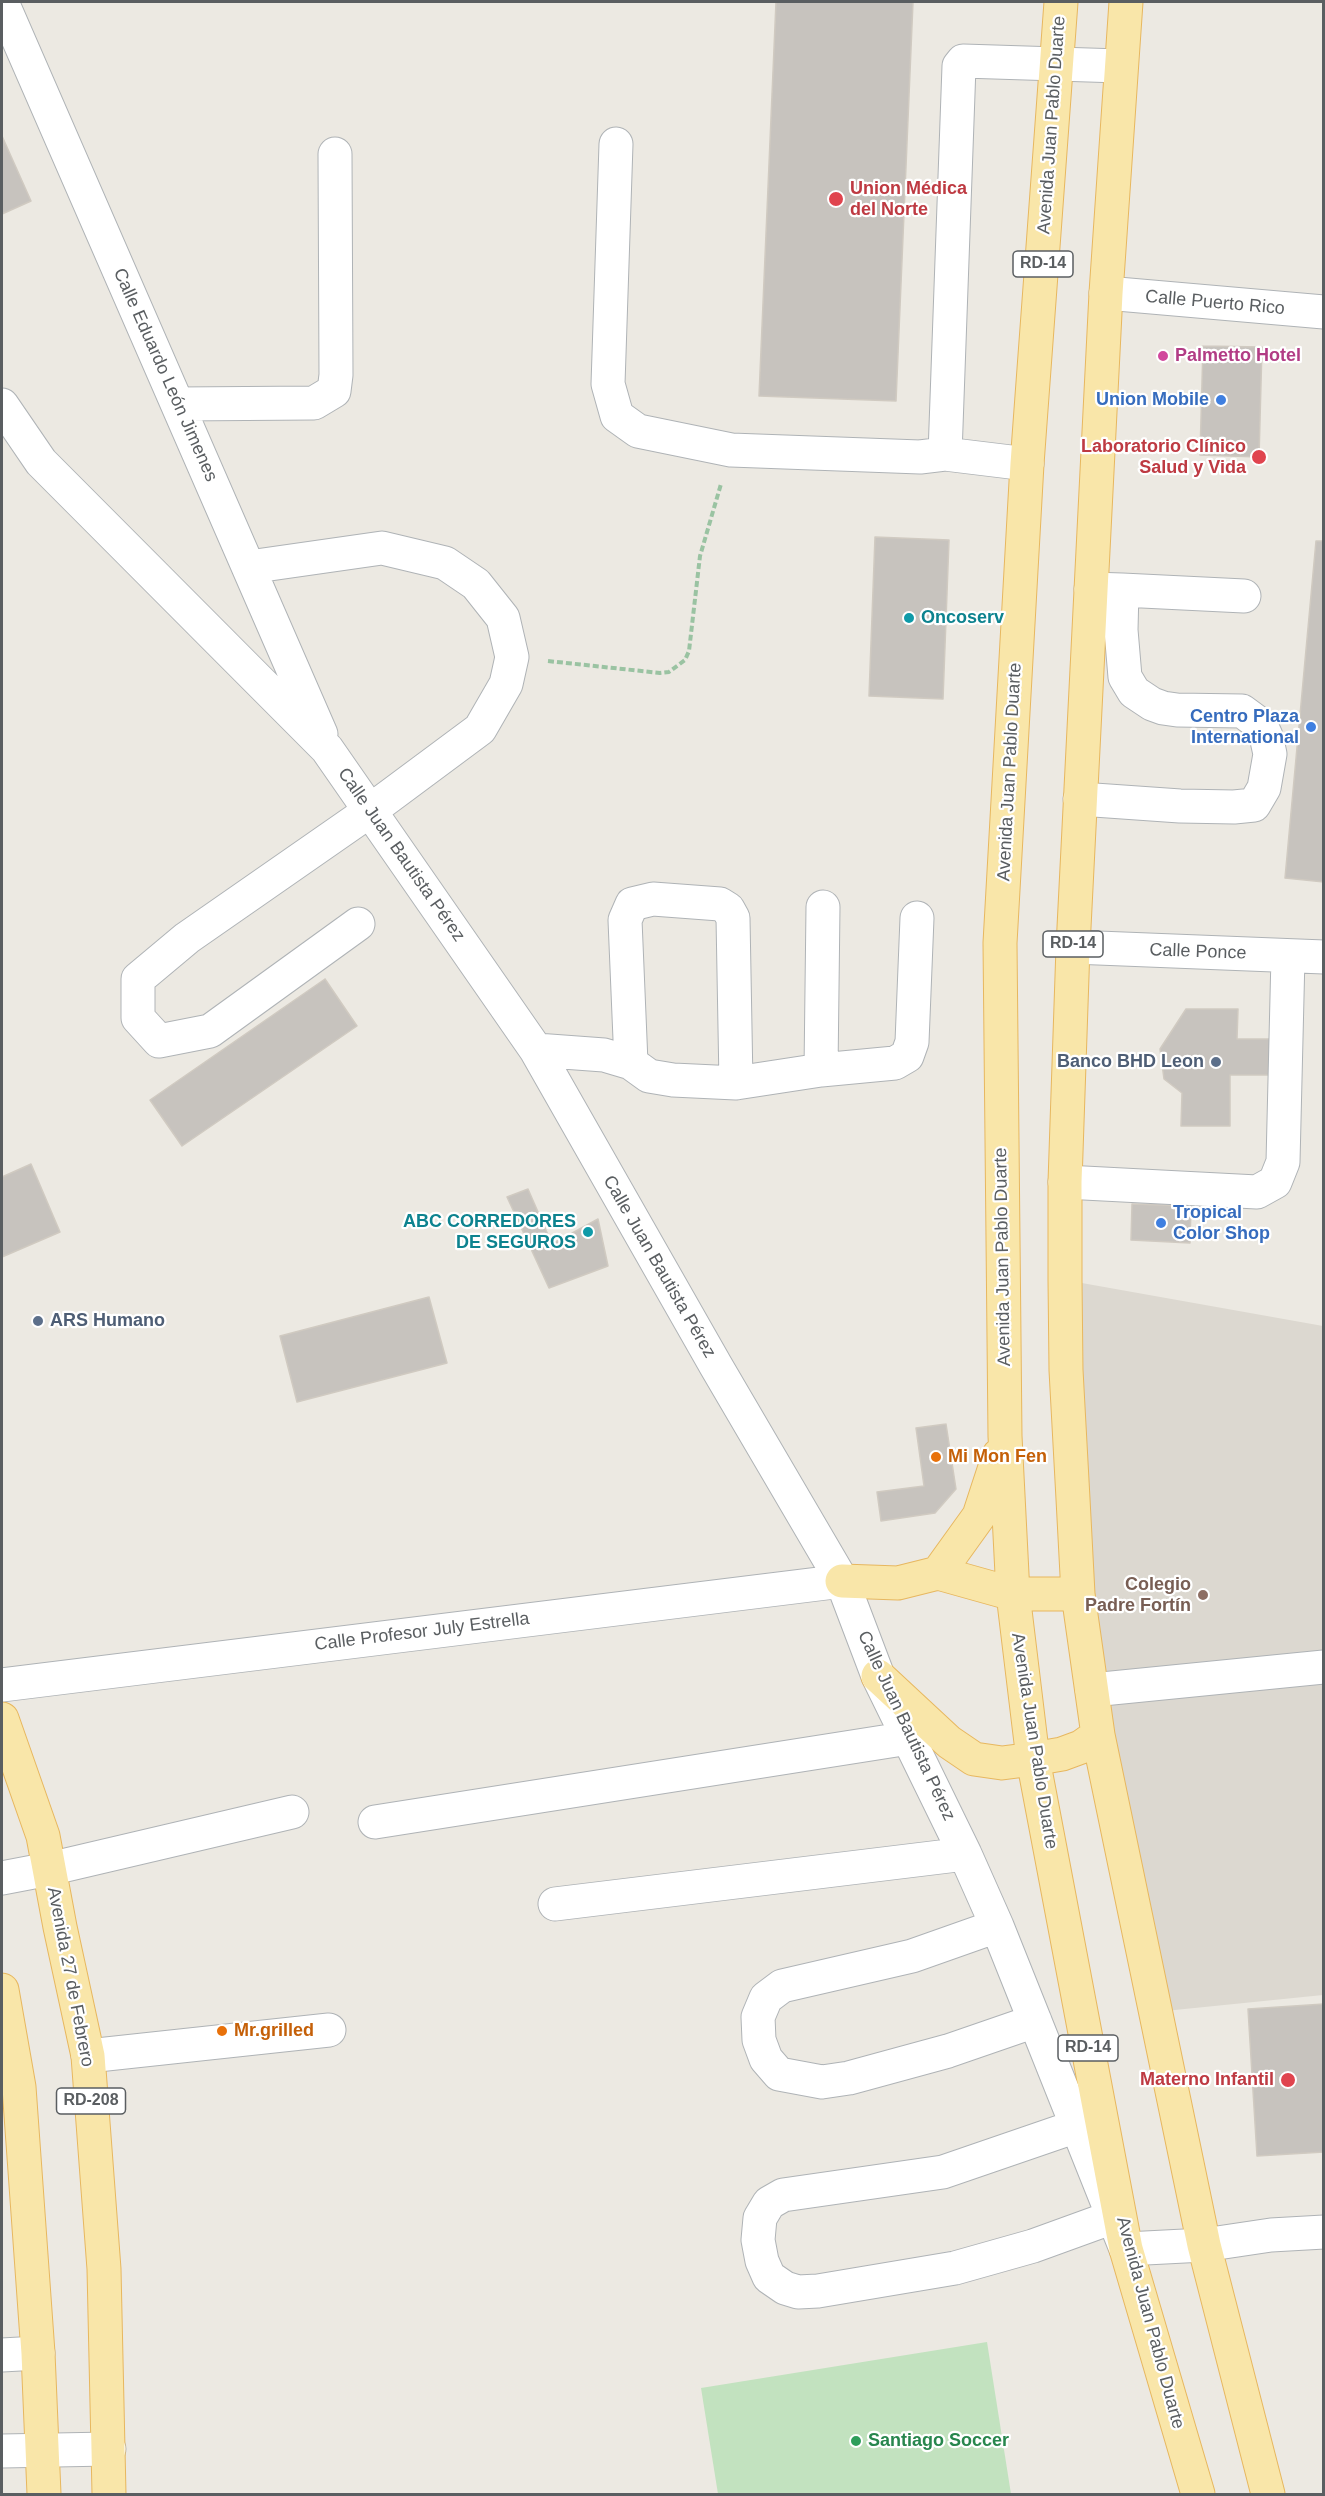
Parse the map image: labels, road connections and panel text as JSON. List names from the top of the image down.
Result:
{
  "streets": {
    "main road": [
      "Avenida Juan Pablo Duarte",
      "RD-14",
      "Avenida 27 de Febrero",
      "RD-208"
    ],
    "street": [
      "Calle Puerto Rico",
      "Calle Eduardo León Jimenes",
      "Calle Juan Bautista Pérez",
      "Calle Ponce",
      "Calle Profesor July Estrella"
    ]
  },
  "crossings": [
    ["Avenida Juan Pablo Duarte", "Calle Juan Bautista Pérez"],
    ["RD-14", "Calle Puerto Rico"],
    ["RD-14", "Calle Ponce"],
    ["Calle Eduardo León Jimenes", "Calle Juan Bautista Pérez"],
    ["Calle Juan Bautista Pérez", "Calle Profesor July Estrella"]
  ],
  "places": [
    "Union Médica del Norte",
    "Palmetto Hotel",
    "Union Mobile",
    "Laboratorio Clínico Salud y Vida",
    "Oncoserv",
    "Centro Plaza International",
    "Banco BHD Leon",
    "Tropical Color Shop",
    "ABC CORREDORES DE SEGUROS",
    "ARS Humano",
    "Mi Mon Fen",
    "Colegio Padre Fortín",
    "Mr.grilled",
    "Materno Infantil",
    "Santiago Soccer"
  ]
}
